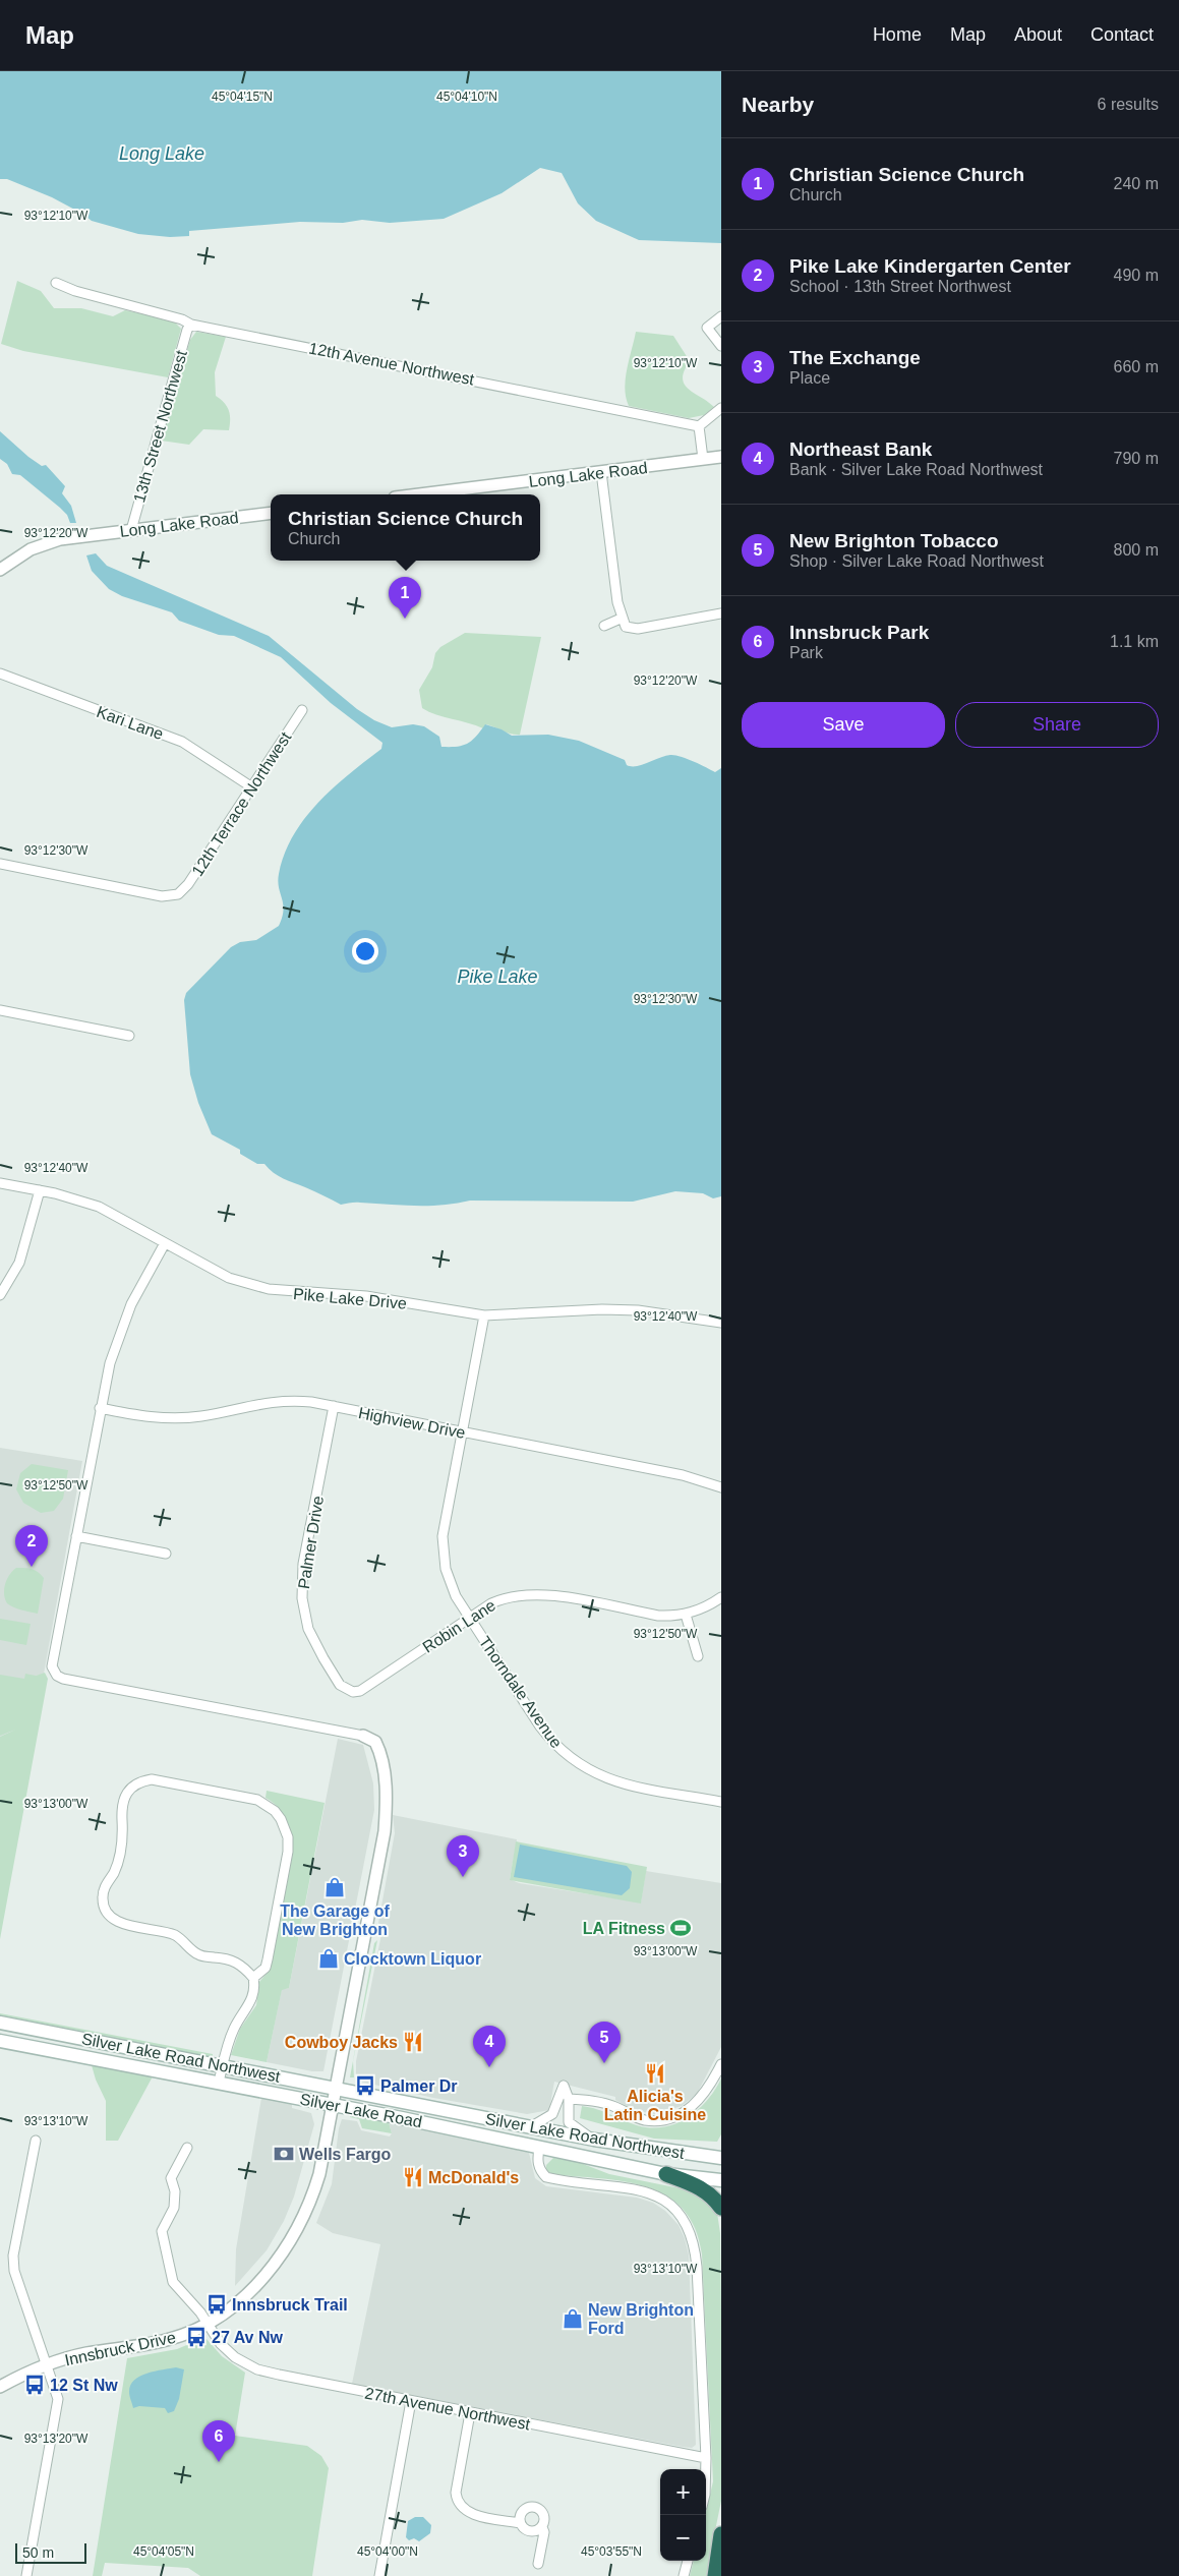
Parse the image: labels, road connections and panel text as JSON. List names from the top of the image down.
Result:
{
  "streets": {
    "main road": ["Silver Lake Road Northwest", "Silver Lake Road"],
    "street": [
      "12th Avenue Northwest",
      "13th Street Northwest",
      "Long Lake Road",
      "Kari Lane",
      "12th Terrace Northwest",
      "Pike Lake Drive",
      "Highview Drive",
      "Palmer Drive",
      "Robin Lane",
      "Thorndale Avenue",
      "Innsbruck Drive",
      "27th Avenue Northwest"
    ]
  },
  "crossings": [
    ["12th Avenue Northwest", "13th Street Northwest"],
    ["13th Street Northwest", "Long Lake Road"],
    ["Kari Lane", "12th Terrace Northwest"],
    ["Pike Lake Drive", "Thorndale Avenue"],
    ["Highview Drive", "Palmer Drive"],
    ["Highview Drive", "Thorndale Avenue"],
    ["Palmer Drive", "Robin Lane"],
    ["Robin Lane", "Thorndale Avenue"],
    ["Silver Lake Road Northwest", "Innsbruck Drive"],
    ["Silver Lake Road", "Innsbruck Drive"],
    ["Innsbruck Drive", "27th Avenue Northwest"]
  ],
  "water": ["Long Lake", "Pike Lake"],
  "places": {
    "shop": ["The Garage of New Brighton", "Clocktown Liquor", "New Brighton Ford"],
    "sports": ["LA Fitness"],
    "restaurant": ["Cowboy Jacks", "Alicia's Latin Cuisine", "McDonald's"],
    "bus stop": [
      "Palmer Dr",
      "Innsbruck Trail",
      "27 Av Nw",
      "12 St Nw"
    ],
    "bank": ["Wells Fargo"]
  },
  "scale_bar": "50 m",
  "page": {
    "header": "Map",
    "nav": [
      "Home",
      "Map",
      "About",
      "Contact"
    ],
    "heading": ["Nearby", "6 results"],
    "list": [
      {
        "mark": "1",
        "name": "Christian Science Church",
        "note": "Church",
        "value": "240 m"
      },
      {
        "mark": "2",
        "name": "Pike Lake Kindergarten Center",
        "note": "School · 13th Street Northwest",
        "value": "490 m"
      },
      {
        "mark": "3",
        "name": "The Exchange",
        "note": "Place",
        "value": "660 m"
      },
      {
        "mark": "4",
        "name": "Northeast Bank",
        "note": "Bank · Silver Lake Road Northwest",
        "value": "790 m"
      },
      {
        "mark": "5",
        "name": "New Brighton Tobacco",
        "note": "Shop · Silver Lake Road Northwest",
        "value": "800 m"
      },
      {
        "mark": "6",
        "name": "Innsbruck Park",
        "note": "Park",
        "value": "1.1 km"
      }
    ],
    "popup": ["Christian Science Church", "Church"],
    "pins": [
      "1",
      "2",
      "3",
      "5",
      "4",
      "6"
    ],
    "buttons": ["Save", "Share"],
    "map_buttons": ["+", "−"],
    "scale": "50 m"
  },
  "coordinates": [
    "45°04'15\"N",
    "45°04'10\"N",
    "93°12'10\"W",
    "93°12'20\"W",
    "93°12'30\"W",
    "93°12'40\"W",
    "93°12'50\"W",
    "93°13'00\"W",
    "93°13'10\"W",
    "93°13'20\"W",
    "45°04'05\"N",
    "45°04'00\"N",
    "45°03'55\"N"
  ]
}
